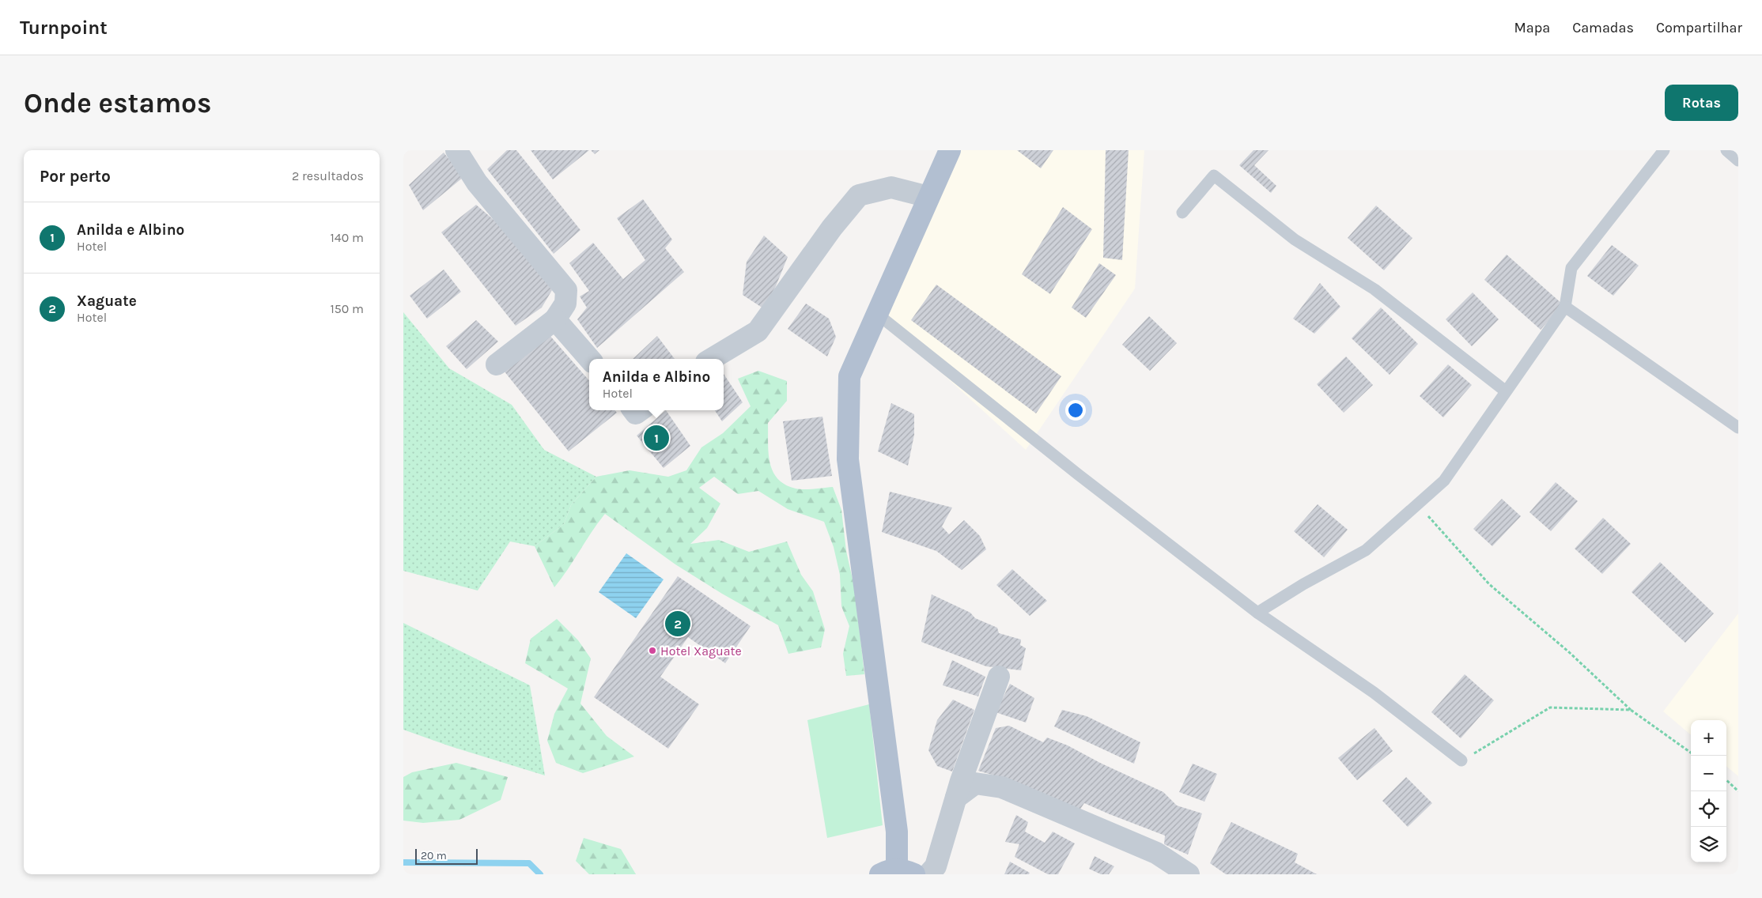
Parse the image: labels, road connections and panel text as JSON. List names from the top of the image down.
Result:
{
  "places": ["Hotel Xaguate"],
  "scale_bar": "20 m",
  "page": {
    "header": "Turnpoint",
    "nav": ["Mapa", "Camadas", "Compartilhar"],
    "buttons": "Rotas",
    "title": "Onde estamos",
    "heading": ["Por perto", "2 resultados"],
    "list": [
      {
        "mark": "1",
        "name": "Anilda e Albino",
        "note": "Hotel",
        "value": "140 m"
      },
      {
        "mark": "2",
        "name": "Xaguate",
        "note": "Hotel",
        "value": "150 m"
      }
    ],
    "popup": ["Anilda e Albino", "Hotel"],
    "pins": ["1", "2"],
    "map_buttons": ["+", "−"],
    "scale": "20 m"
  }
}
